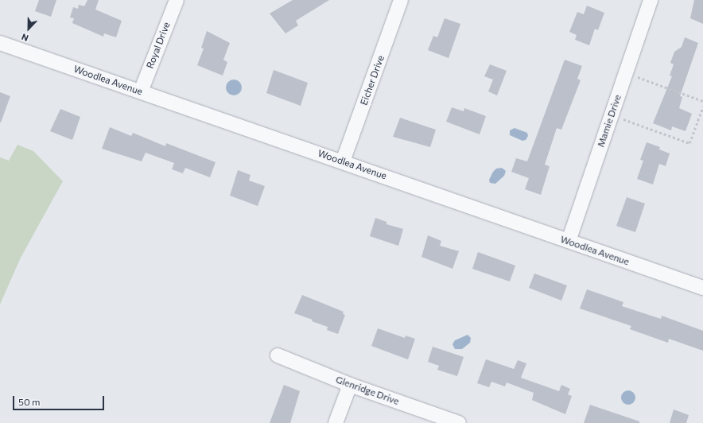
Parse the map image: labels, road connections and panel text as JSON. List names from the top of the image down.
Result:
{
  "streets": {
    "street": [
      "Royal Drive",
      "Woodlea Avenue",
      "Eicher Drive",
      "Mamie Drive",
      "Glenridge Drive"
    ]
  },
  "crossings": [
    ["Royal Drive", "Woodlea Avenue"],
    ["Woodlea Avenue", "Eicher Drive"],
    ["Woodlea Avenue", "Mamie Drive"]
  ],
  "scale_bar": "50 m",
  "north": "bottom"
}
